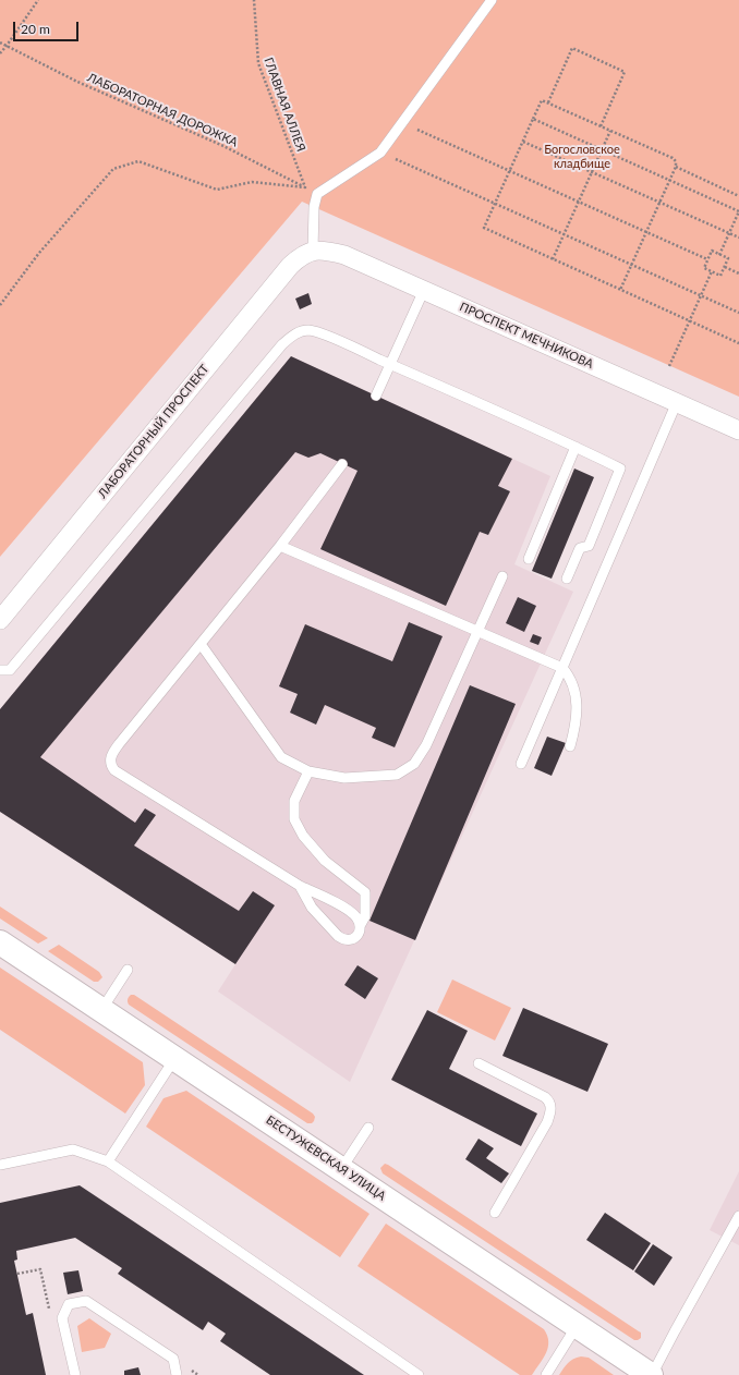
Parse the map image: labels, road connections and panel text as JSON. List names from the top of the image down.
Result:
{
  "streets": {
    "street": ["ПРОСПЕКТ МЕЧНИКОВА", "ЛАБОРАТОРНЫЙ ПРОСПЕКТ", "БЕСТУЖЕВСКАЯ УЛИЦА"],
    "path": ["ГЛАВНАЯ АЛЛЕЯ", "ЛАБОРАТОРНАЯ ДОРОЖКА"]
  },
  "crossings": [
    ["ГЛАВНАЯ АЛЛЕЯ", "ЛАБОРАТОРНАЯ ДОРОЖКА"],
    ["ПРОСПЕКТ МЕЧНИКОВА", "ЛАБОРАТОРНЫЙ ПРОСПЕКТ"]
  ],
  "parks": ["Богословское кладбище"],
  "scale_bar": "20 m"
}
